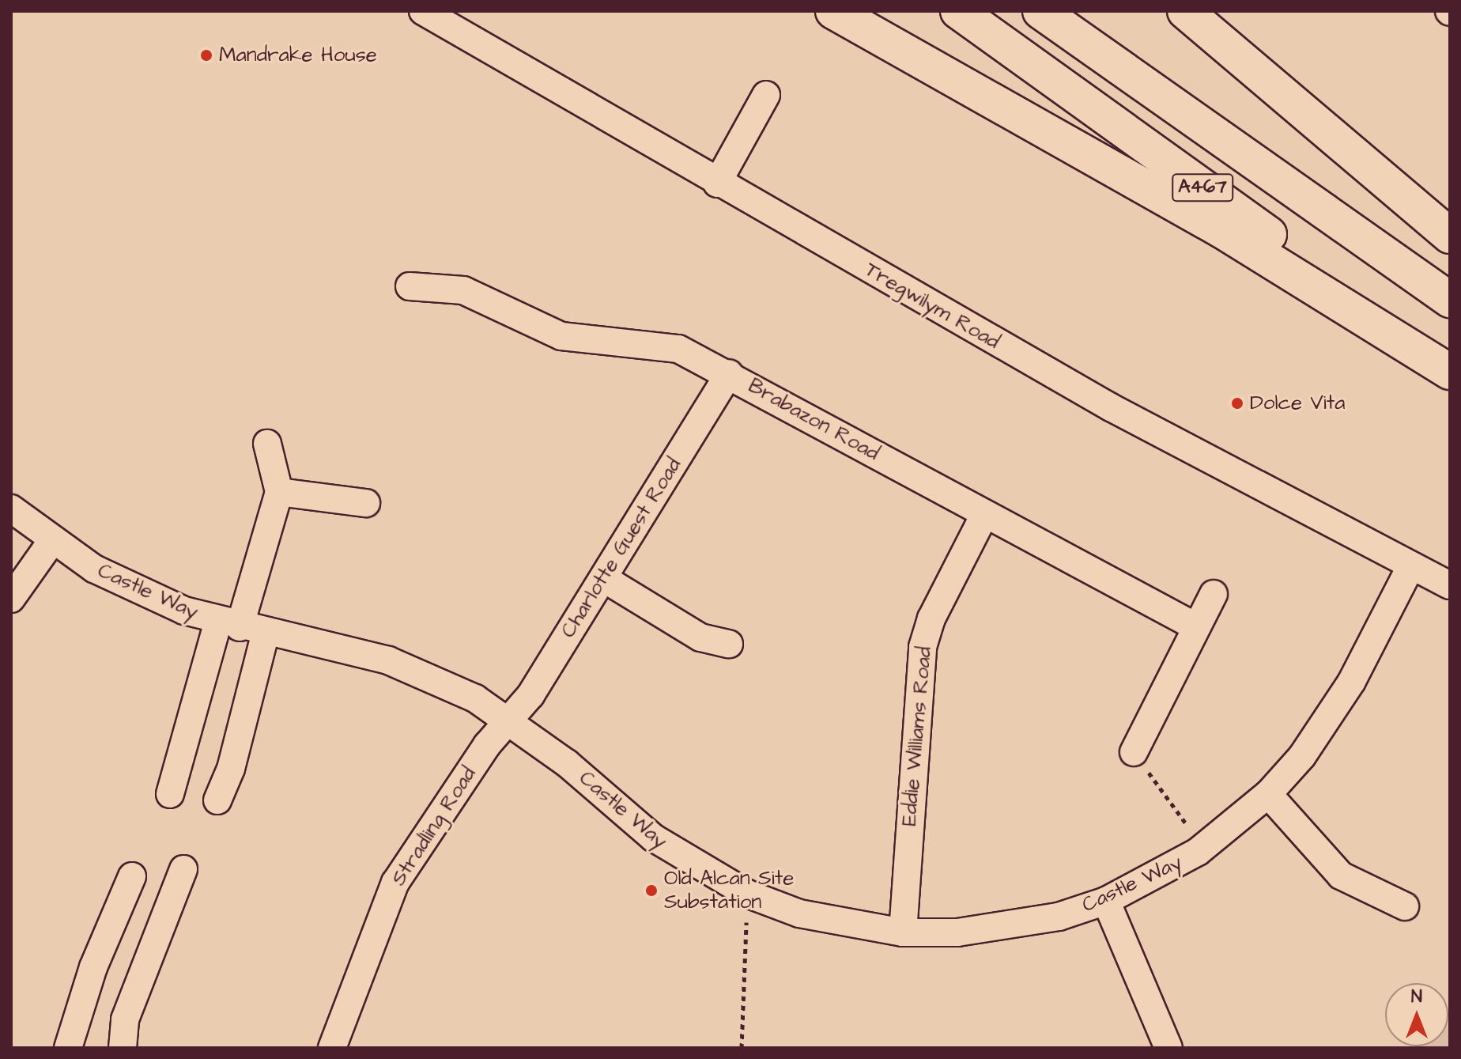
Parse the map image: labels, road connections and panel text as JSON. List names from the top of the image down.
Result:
{
  "streets": {
    "main road": ["A467"],
    "street": [
      "Tregwilym Road",
      "Brabazon Road",
      "Charlotte Guest Road",
      "Castle Way",
      "Eddie Williams Road",
      "Stradling Road"
    ]
  },
  "crossings": [
    ["Tregwilym Road", "Castle Way"],
    ["Brabazon Road", "Charlotte Guest Road"],
    ["Brabazon Road", "Eddie Williams Road"],
    ["Charlotte Guest Road", "Castle Way"],
    ["Charlotte Guest Road", "Stradling Road"],
    ["Castle Way", "Eddie Williams Road"],
    ["Castle Way", "Stradling Road"]
  ],
  "places": ["Mandrake House", "Dolce Vita", "Old Alcan Site Substation"],
  "north": "top"
}
